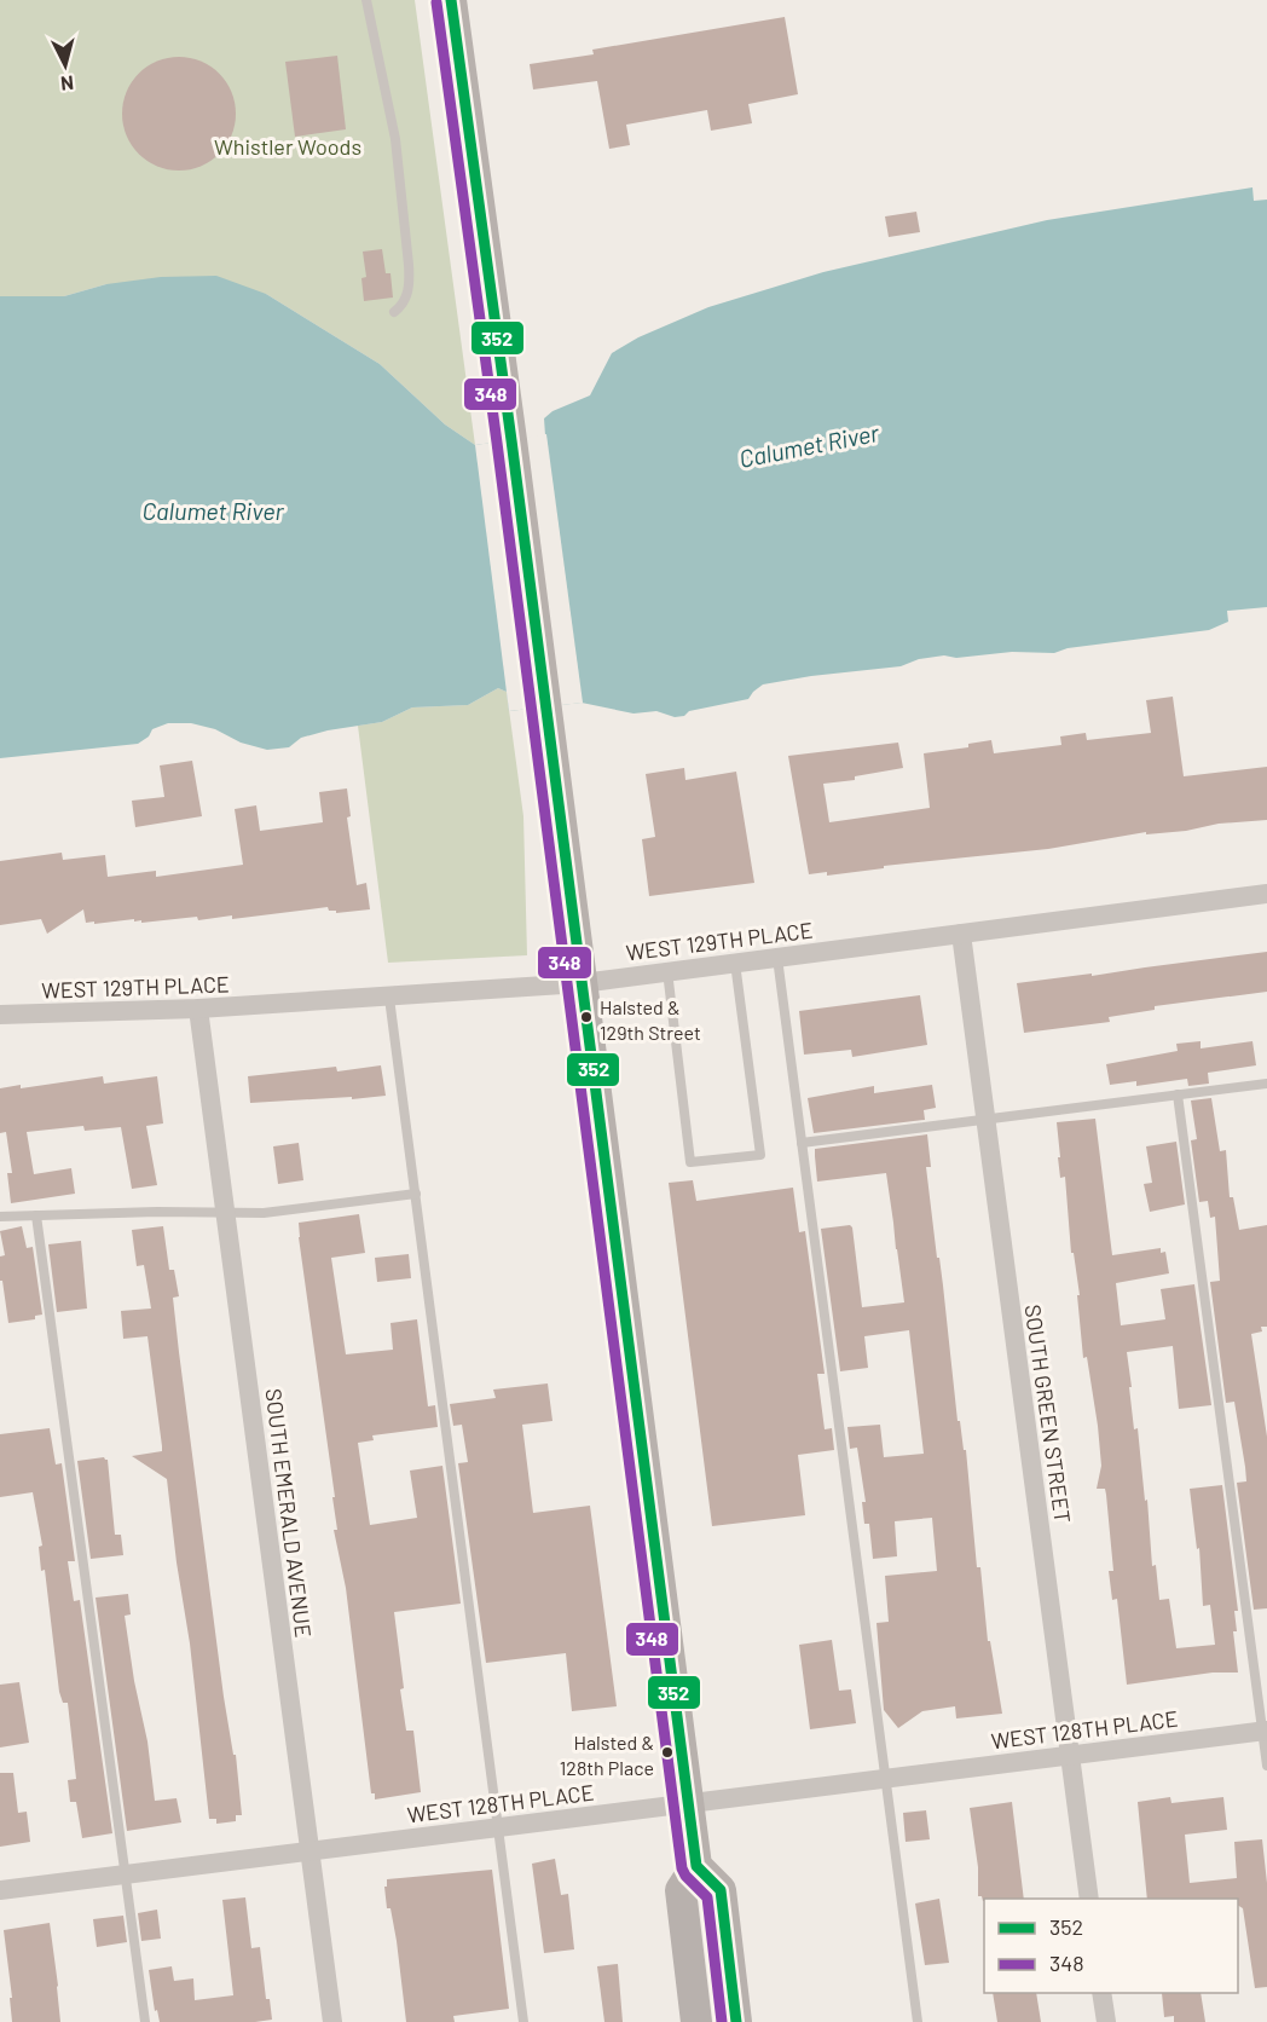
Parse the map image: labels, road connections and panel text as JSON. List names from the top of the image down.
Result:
{
  "streets": {
    "street": [
      "WEST 129TH PLACE",
      "SOUTH GREEN STREET",
      "SOUTH EMERALD AVENUE",
      "WEST 128TH PLACE"
    ]
  },
  "crossings": [
    ["WEST 129TH PLACE", "SOUTH GREEN STREET"],
    ["WEST 129TH PLACE", "SOUTH EMERALD AVENUE"],
    ["SOUTH GREEN STREET", "WEST 128TH PLACE"],
    ["SOUTH EMERALD AVENUE", "WEST 128TH PLACE"]
  ],
  "water": ["Calumet River"],
  "parks": ["Whistler Woods"],
  "places": ["Halsted & 129th Street", "Halsted & 128th Place"],
  "lines": ["transit line 352", "transit line 348"],
  "legend": ["352", "348"],
  "north": "bottom"
}
